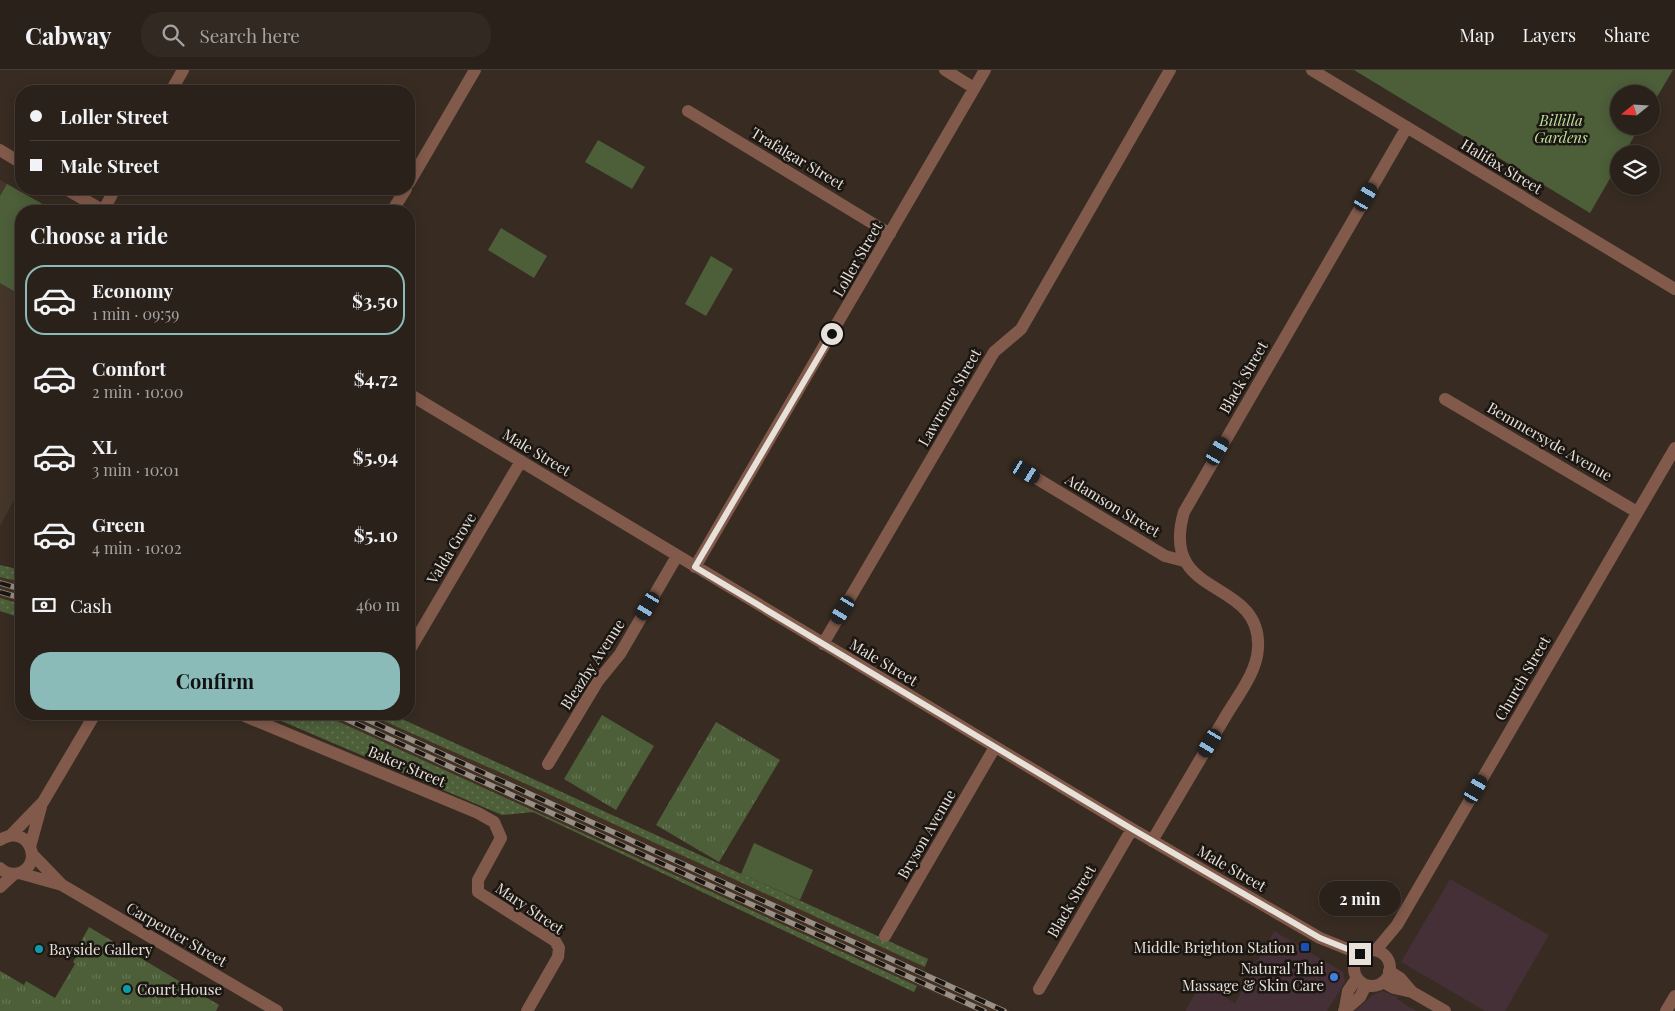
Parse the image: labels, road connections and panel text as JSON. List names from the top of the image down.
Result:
{
  "streets": {
    "street": [
      "Trafalgar Street",
      "Halifax Street",
      "Loller Street",
      "Black Street",
      "Lawrence Street",
      "Bemmersyde Avenue",
      "Male Street",
      "Adamson Street",
      "Valda Grove",
      "Bleazby Avenue",
      "Church Street",
      "Baker Street",
      "Bryson Avenue",
      "Mary Street",
      "Carpenter Street"
    ]
  },
  "crossings": [
    ["Trafalgar Street", "Loller Street"],
    ["Halifax Street", "Black Street"],
    ["Loller Street", "Male Street"],
    ["Black Street", "Male Street"],
    ["Black Street", "Adamson Street"],
    ["Lawrence Street", "Male Street"],
    ["Bemmersyde Avenue", "Church Street"],
    ["Male Street", "Valda Grove"],
    ["Male Street", "Bleazby Avenue"],
    ["Male Street", "Church Street"],
    ["Male Street", "Bryson Avenue"],
    ["Baker Street", "Mary Street"]
  ],
  "parks": ["Billilla Gardens"],
  "places": {
    "transit": ["Middle Brighton Station"],
    "other": ["Bayside Gallery", "Natural Thai Massage & Skin Care", "Court House"]
  },
  "north": "left",
  "page": {
    "header": "Cabway",
    "search": "Search here",
    "nav": ["Map", "Layers", "Share"],
    "banner": ["Loller Street", "Male Street"],
    "heading": "Choose a ride",
    "list": [
      {
        "name": "Economy",
        "note": "1 min · 09:59",
        "value": "$3.50"
      },
      {
        "name": "Comfort",
        "note": "2 min · 10:00",
        "value": "$4.72"
      },
      {
        "name": "XL",
        "note": "3 min · 10:01",
        "value": "$5.94"
      },
      {
        "name": "Green",
        "note": "4 min · 10:02",
        "value": "$5.10"
      }
    ],
    "pay": ["Cash", "460 m"],
    "buttons": "Confirm",
    "bubble": "2 min"
  }
}
